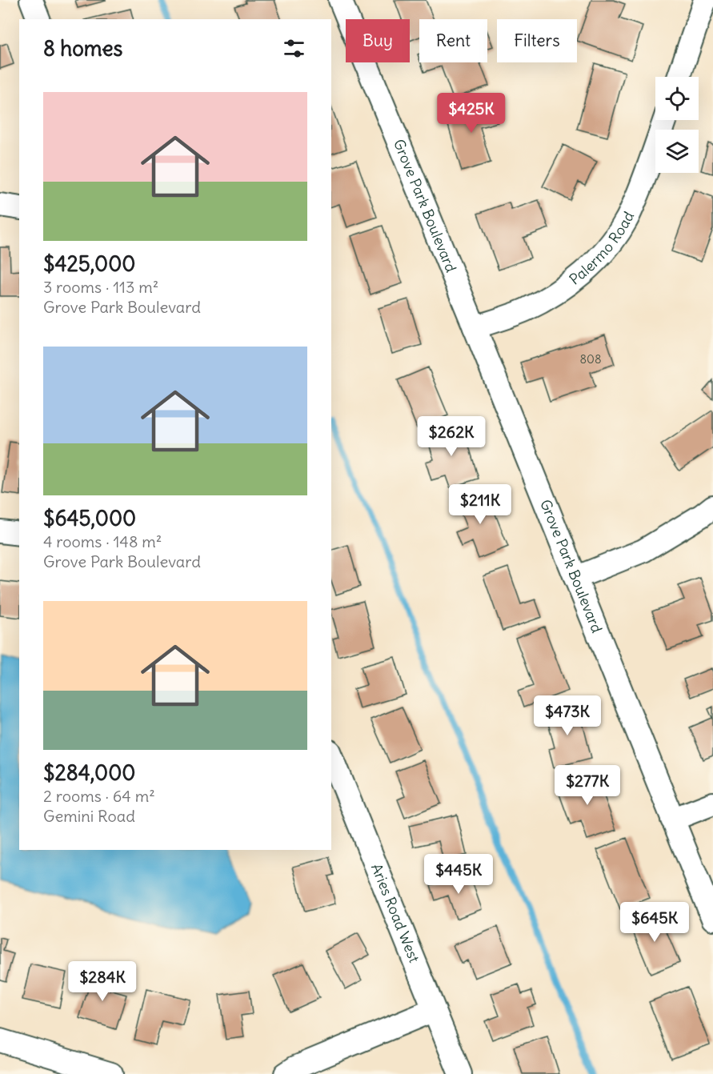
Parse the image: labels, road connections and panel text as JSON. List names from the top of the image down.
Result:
{
  "streets": {
    "street": ["Grove Park Boulevard", "Palermo Road", "Aries Road West"]
  },
  "crossings": [
    ["Grove Park Boulevard", "Palermo Road"]
  ],
  "house_numbers": ["808"],
  "page": {
    "chip": ["Buy", "Rent", "Filters"],
    "heading": "8 homes",
    "list": [
      {
        "name": "$425,000",
        "note": "3 rooms · 113 m² · Grove Park Boulevard"
      },
      {
        "name": "$645,000",
        "note": "4 rooms · 148 m² · Grove Park Boulevard"
      },
      {
        "name": "$284,000",
        "note": "2 rooms · 64 m² · Gemini Road"
      }
    ],
    "price": [
      "$425K",
      "$262K",
      "$211K",
      "$473K",
      "$277K",
      "$445K",
      "$645K",
      "$284K"
    ]
  }
}
